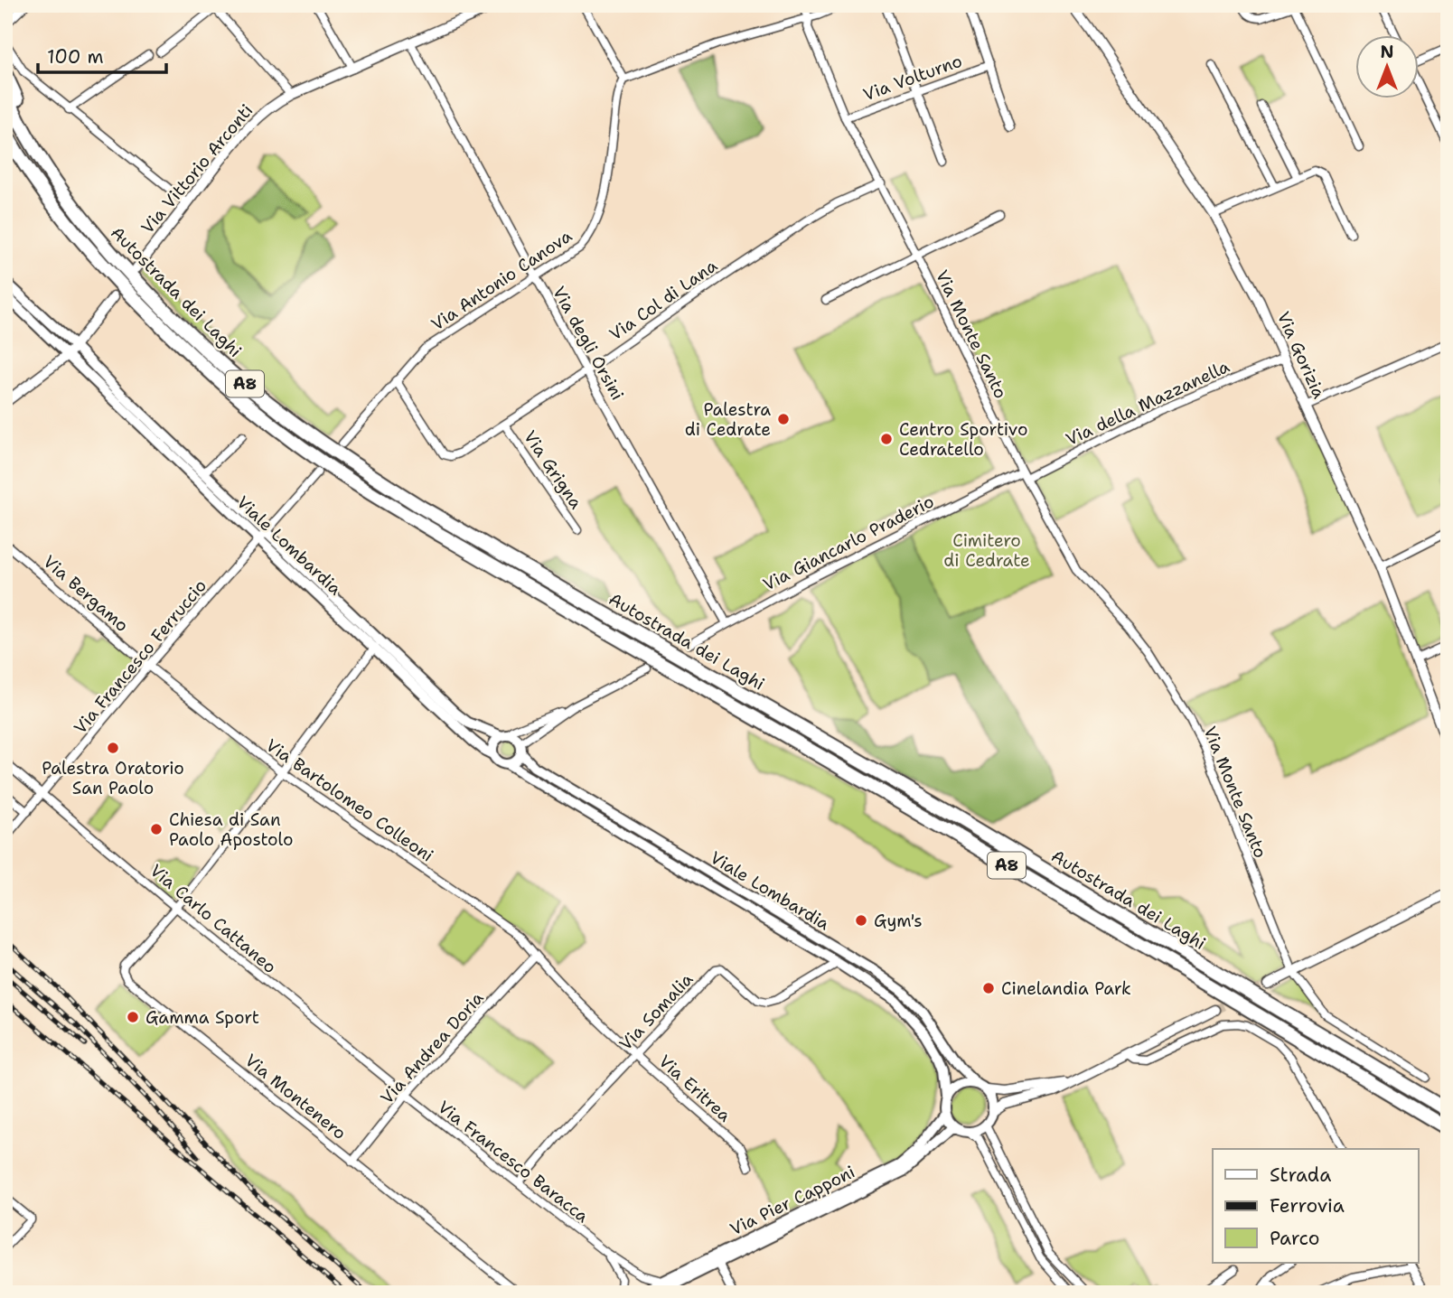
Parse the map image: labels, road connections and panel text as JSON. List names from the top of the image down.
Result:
{
  "streets": {
    "highway": ["Autostrada dei Laghi", "A8"],
    "main road": ["Viale Lombardia", "Via Pier Capponi"],
    "street": [
      "Via Volturno",
      "Via Vittorio Arconti",
      "Via Antonio Canova",
      "Via Col di Lana",
      "Via Monte Santo",
      "Via degli Orsini",
      "Via Gorizia",
      "Via della Mazzanella",
      "Via Grigna",
      "Via Giancarlo Praderio",
      "Via Bergamo",
      "Via Francesco Ferruccio",
      "Via Bartolomeo Colleoni",
      "Via Carlo Cattaneo",
      "Via Somalia",
      "Via Andrea Doria",
      "Via Eritrea",
      "Via Montenero",
      "Via Francesco Baracca"
    ]
  },
  "crossings": [
    ["Via Volturno", "Via Monte Santo"],
    ["Via Vittorio Arconti", "Via degli Orsini"],
    ["Via Antonio Canova", "Via Col di Lana"],
    ["Via Antonio Canova", "Via degli Orsini"],
    ["Via Col di Lana", "Via Monte Santo"],
    ["Via Col di Lana", "Via degli Orsini"],
    ["Via Col di Lana", "Via Grigna"],
    ["Via Monte Santo", "Via della Mazzanella"],
    ["Via Monte Santo", "Via Giancarlo Praderio"],
    ["Via degli Orsini", "Via Giancarlo Praderio"],
    ["Via Gorizia", "Via della Mazzanella"],
    ["Via della Mazzanella", "Via Giancarlo Praderio"],
    ["Viale Lombardia", "Via Francesco Ferruccio"],
    ["Viale Lombardia", "Via Somalia"],
    ["Viale Lombardia", "Via Pier Capponi"],
    ["Via Bergamo", "Via Francesco Ferruccio"],
    ["Via Bergamo", "Via Bartolomeo Colleoni"],
    ["Via Francesco Ferruccio", "Via Bartolomeo Colleoni"],
    ["Via Francesco Ferruccio", "Via Carlo Cattaneo"],
    ["Via Bartolomeo Colleoni", "Via Andrea Doria"],
    ["Via Bartolomeo Colleoni", "Via Eritrea"],
    ["Via Carlo Cattaneo", "Via Andrea Doria"],
    ["Via Carlo Cattaneo", "Via Montenero"],
    ["Via Carlo Cattaneo", "Via Francesco Baracca"],
    ["Via Somalia", "Via Eritrea"],
    ["Via Somalia", "Via Francesco Baracca"],
    ["Via Andrea Doria", "Via Eritrea"],
    ["Via Andrea Doria", "Via Montenero"],
    ["Via Andrea Doria", "Via Francesco Baracca"],
    ["Via Francesco Baracca", "Via Pier Capponi"]
  ],
  "parks": ["Cimitero di Cedrate"],
  "places": [
    "Palestra di Cedrate",
    "Centro Sportivo Cedratello",
    "Palestra Oratorio San Paolo",
    "Chiesa di San Paolo Apostolo",
    "Gym's",
    "Cinelandia Park",
    "Gamma Sport"
  ],
  "legend": ["Strada", "Ferrovia", "Parco"],
  "scale_bar": "100 m",
  "north": "top"
}
